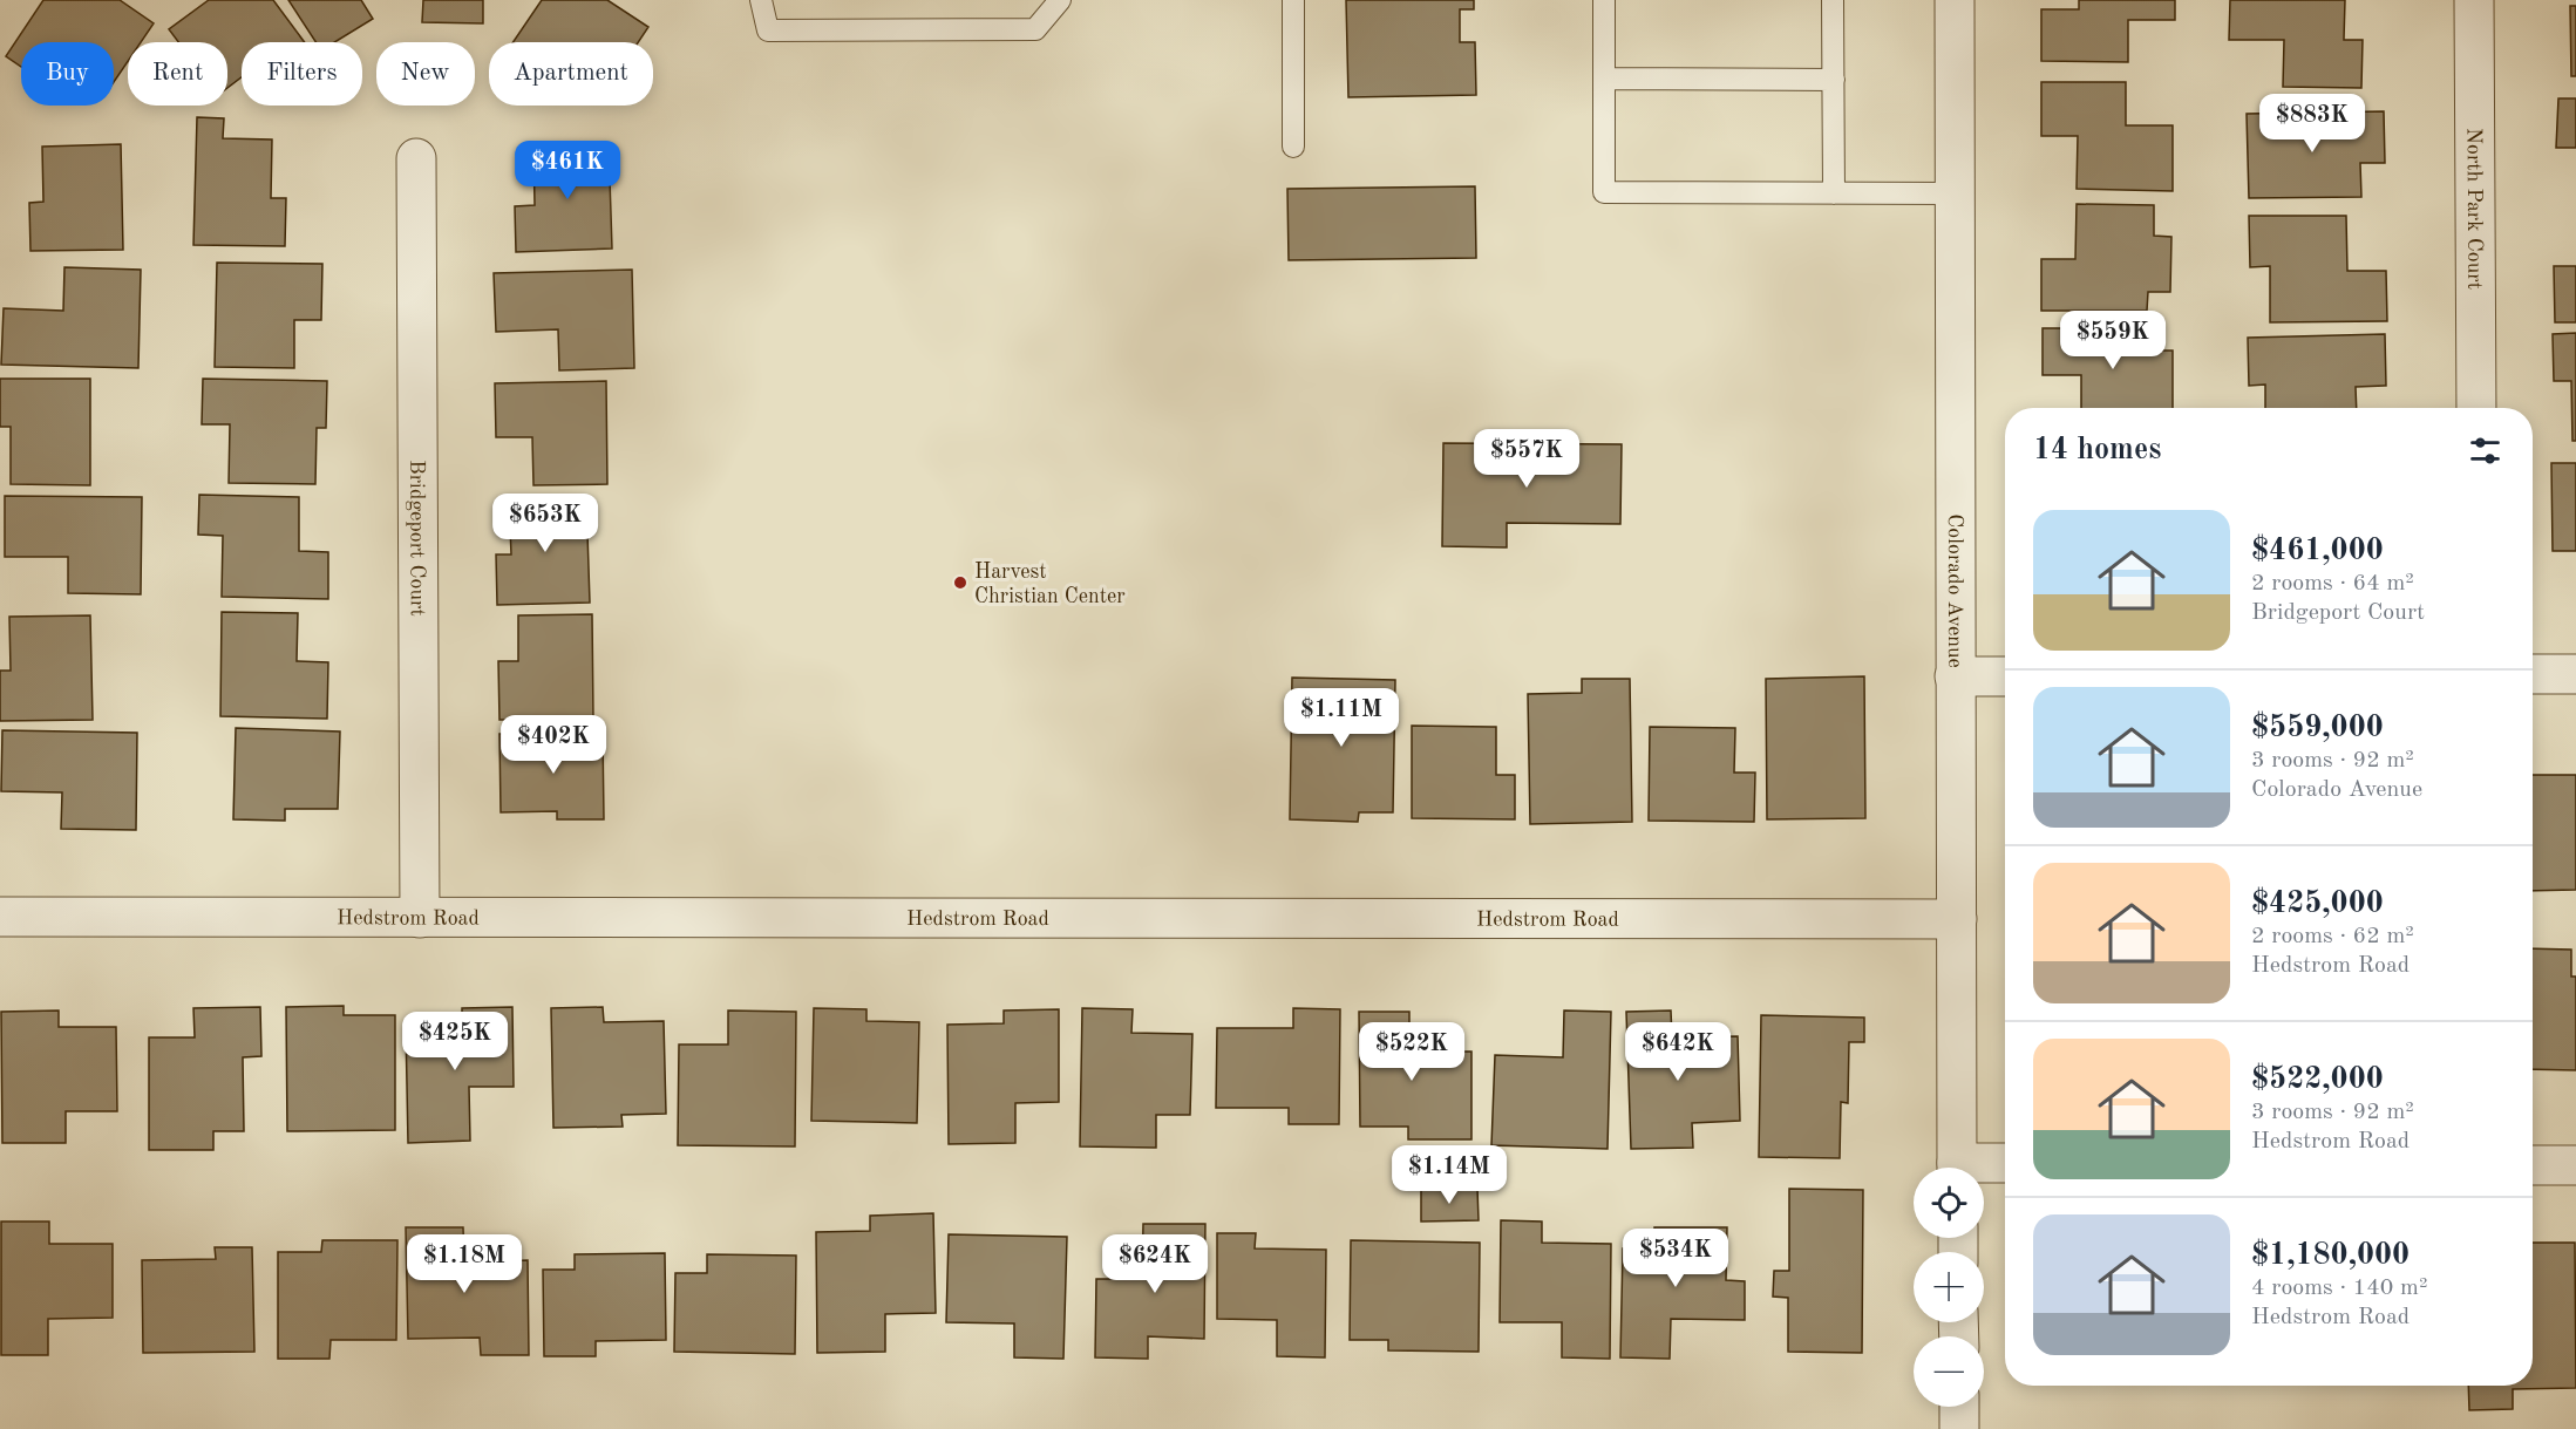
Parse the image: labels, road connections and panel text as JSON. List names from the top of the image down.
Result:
{
  "streets": {
    "street": [
      "North Park Court",
      "Bridgeport Court",
      "Colorado Avenue",
      "Hedstrom Road"
    ]
  },
  "crossings": [
    ["Bridgeport Court", "Hedstrom Road"],
    ["Colorado Avenue", "Hedstrom Road"]
  ],
  "places": ["Harvest Christian Center"],
  "page": {
    "chip": [
      "Buy",
      "Rent",
      "Filters",
      "New",
      "Apartment"
    ],
    "price": [
      "$883K",
      "$461K",
      "$559K",
      "$557K",
      "$653K",
      "$1.11M",
      "$402K",
      "$425K",
      "$522K",
      "$642K",
      "$1.14M",
      "$534K",
      "$1.18M",
      "$624K"
    ],
    "heading": "14 homes",
    "list": [
      {
        "name": "$461,000",
        "note": "2 rooms · 64 m² · Bridgeport Court"
      },
      {
        "name": "$559,000",
        "note": "3 rooms · 92 m² · Colorado Avenue"
      },
      {
        "name": "$425,000",
        "note": "2 rooms · 62 m² · Hedstrom Road"
      },
      {
        "name": "$522,000",
        "note": "3 rooms · 92 m² · Hedstrom Road"
      },
      {
        "name": "$1,180,000",
        "note": "4 rooms · 140 m² · Hedstrom Road"
      }
    ],
    "map_buttons": ["+", "−"]
  }
}
